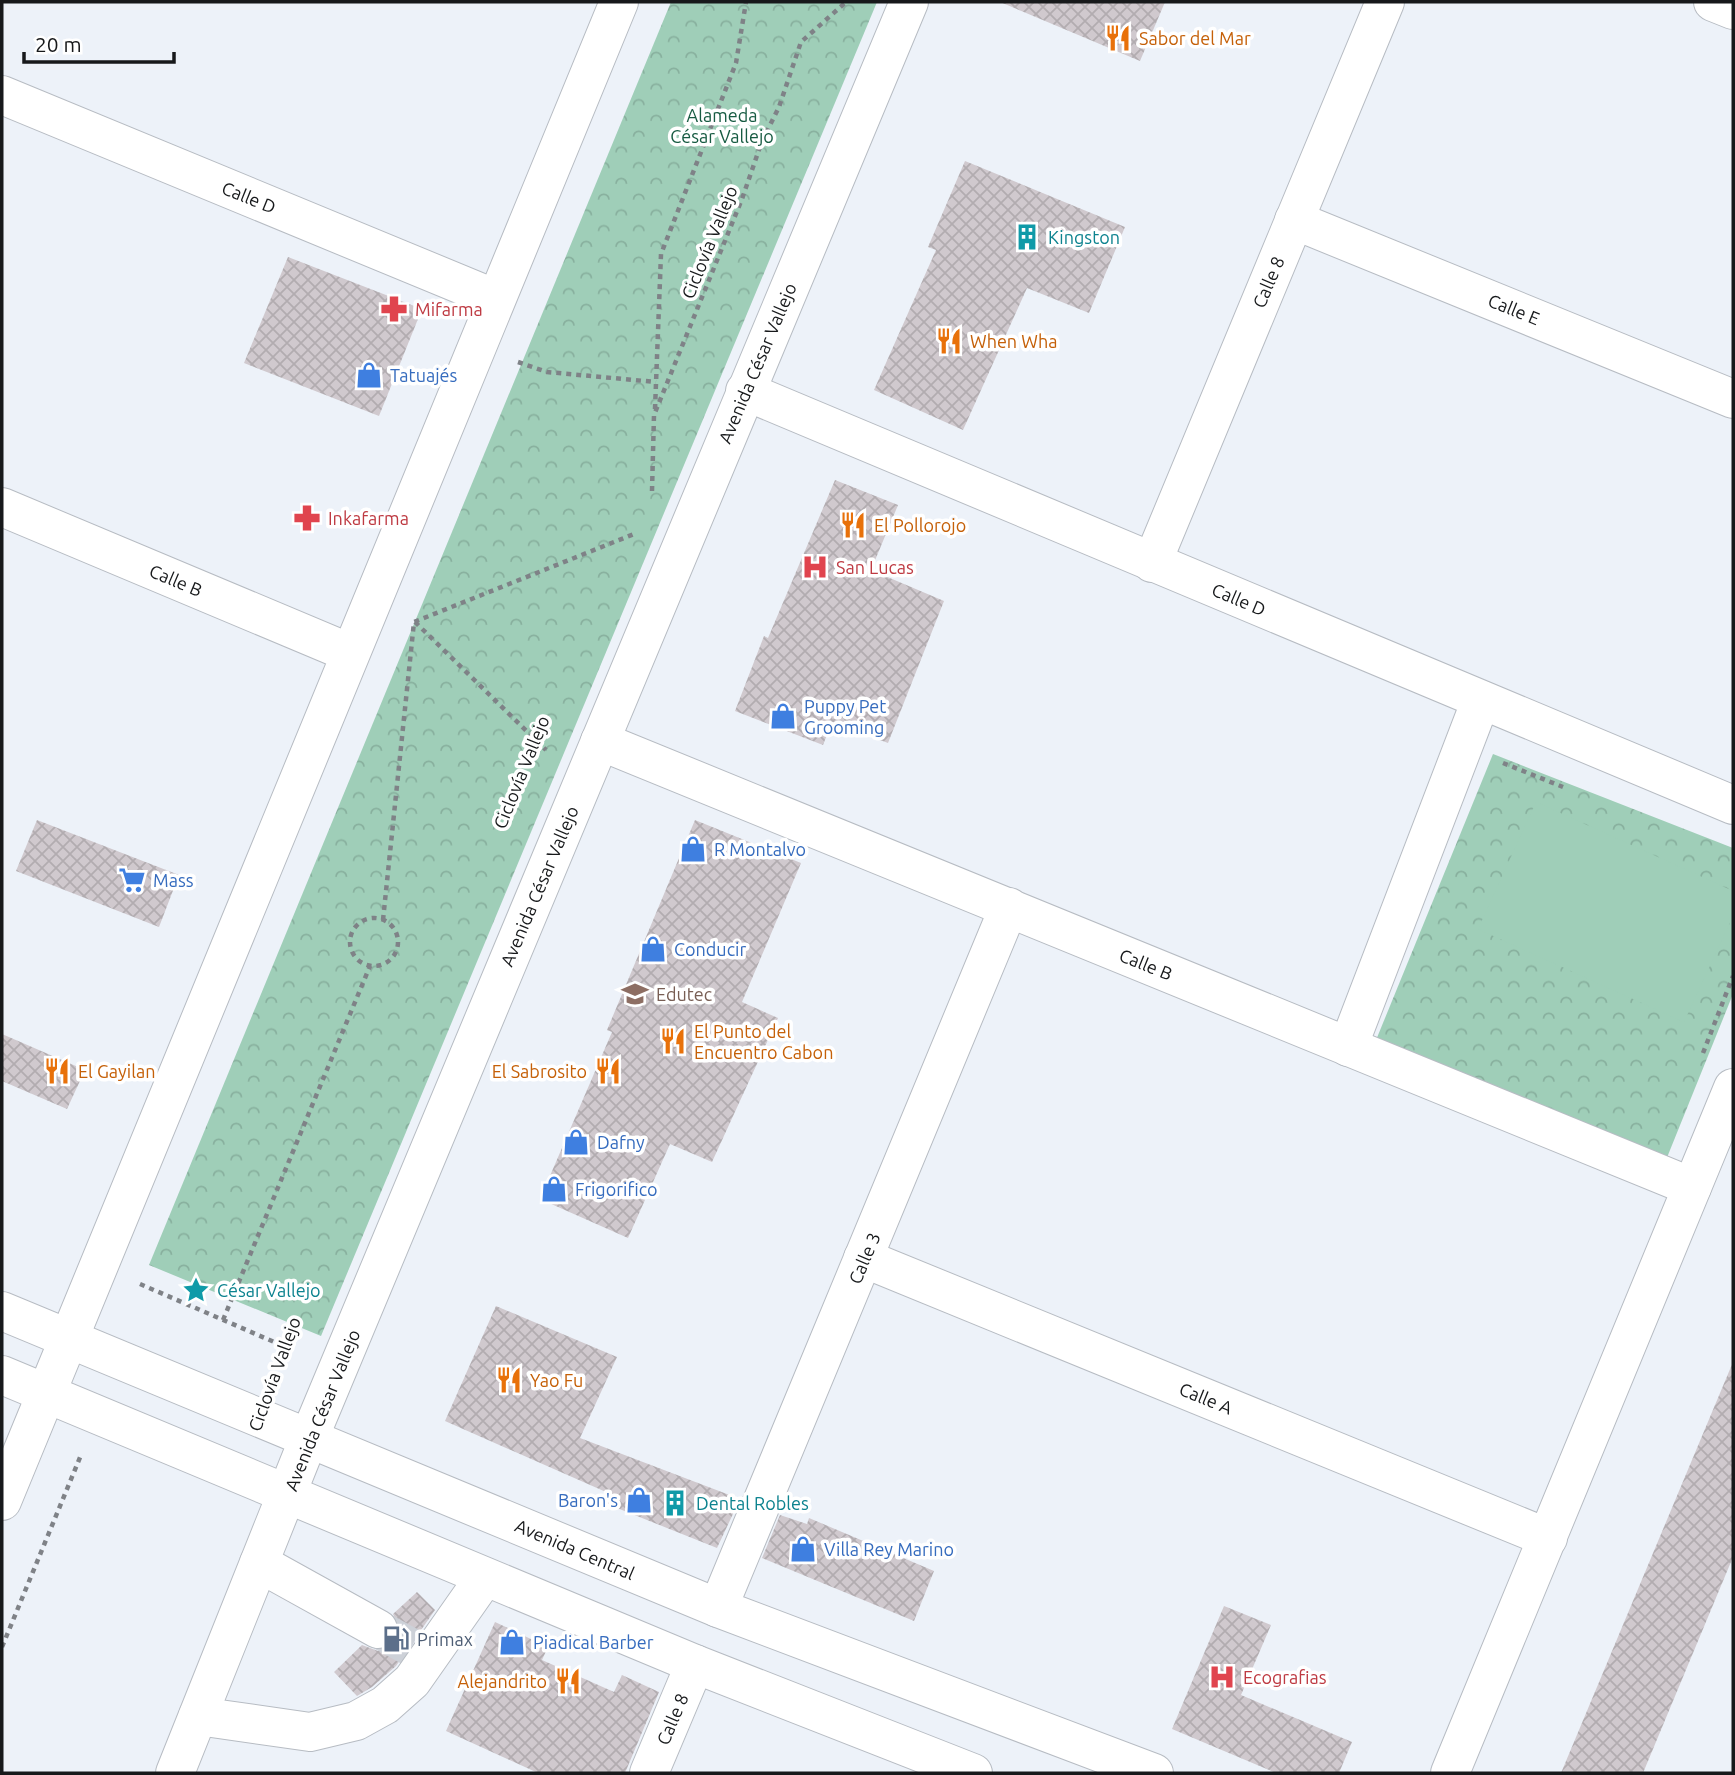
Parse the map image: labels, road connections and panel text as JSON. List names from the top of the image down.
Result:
{
  "streets": {
    "street": [
      "Calle D",
      "Calle 8",
      "Calle E",
      "Avenida César Vallejo",
      "Calle B",
      "Calle 3",
      "Calle A",
      "Avenida Central"
    ],
    "path": ["Ciclovía Vallejo"]
  },
  "crossings": [
    ["Calle D", "Calle 8"],
    ["Calle D", "Avenida César Vallejo"],
    ["Ciclovía Vallejo", "Avenida Central"],
    ["Calle 8", "Calle E"],
    ["Avenida César Vallejo", "Calle B"],
    ["Avenida César Vallejo", "Avenida Central"],
    ["Calle B", "Calle 3"],
    ["Calle 3", "Calle A"],
    ["Calle 3", "Avenida Central"]
  ],
  "parks": ["Alameda César Vallejo"],
  "places": {
    "restaurant": [
      "Sabor del Mar",
      "When Wha",
      "El Pollorojo",
      "El Punto del Encuentro Cabon",
      "El Gayilan",
      "El Sabrosito",
      "Yao Fu",
      "Alejandrito"
    ],
    "building": ["Kingston", "Dental Robles"],
    "pharmacy": ["Mifarma", "Inkafarma"],
    "shop": [
      "Tatuajés",
      "Puppy Pet Grooming",
      "R Montalvo",
      "Conducir",
      "Dafny",
      "Frigorifico",
      "Baron's",
      "Villa Rey Marino",
      "Piadical Barber"
    ],
    "hospital": ["San Lucas", "Ecografias"],
    "supermarket": ["Mass"],
    "school or university": ["Edutec"],
    "place": ["César Vallejo"],
    "fuel station": ["Primax"]
  },
  "scale_bar": "20 m"
}
